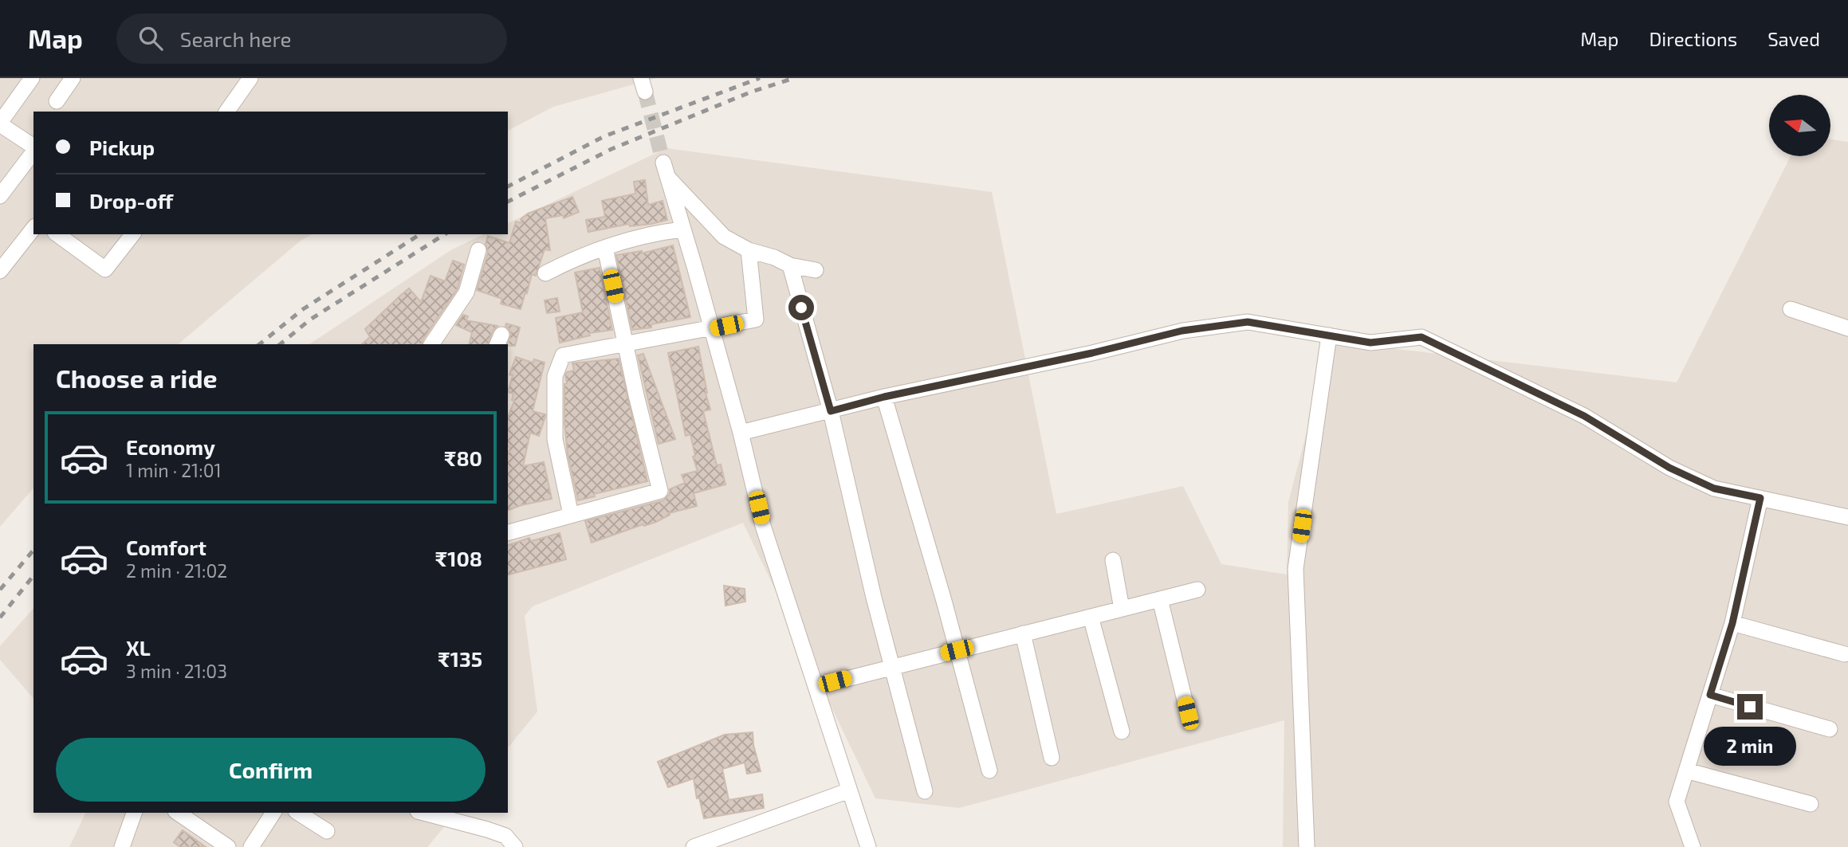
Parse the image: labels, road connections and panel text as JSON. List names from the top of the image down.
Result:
{
  "north": "left",
  "page": {
    "header": "Map",
    "search": "Search here",
    "nav": ["Map", "Directions", "Saved"],
    "banner": ["Pickup", "Drop-off"],
    "heading": "Choose a ride",
    "list": [
      {
        "name": "Economy",
        "note": "1 min · 21:01",
        "value": "₹80"
      },
      {
        "name": "Comfort",
        "note": "2 min · 21:02",
        "value": "₹108"
      },
      {
        "name": "XL",
        "note": "3 min · 21:03",
        "value": "₹135"
      }
    ],
    "bubble": "2 min",
    "buttons": "Confirm"
  }
}
